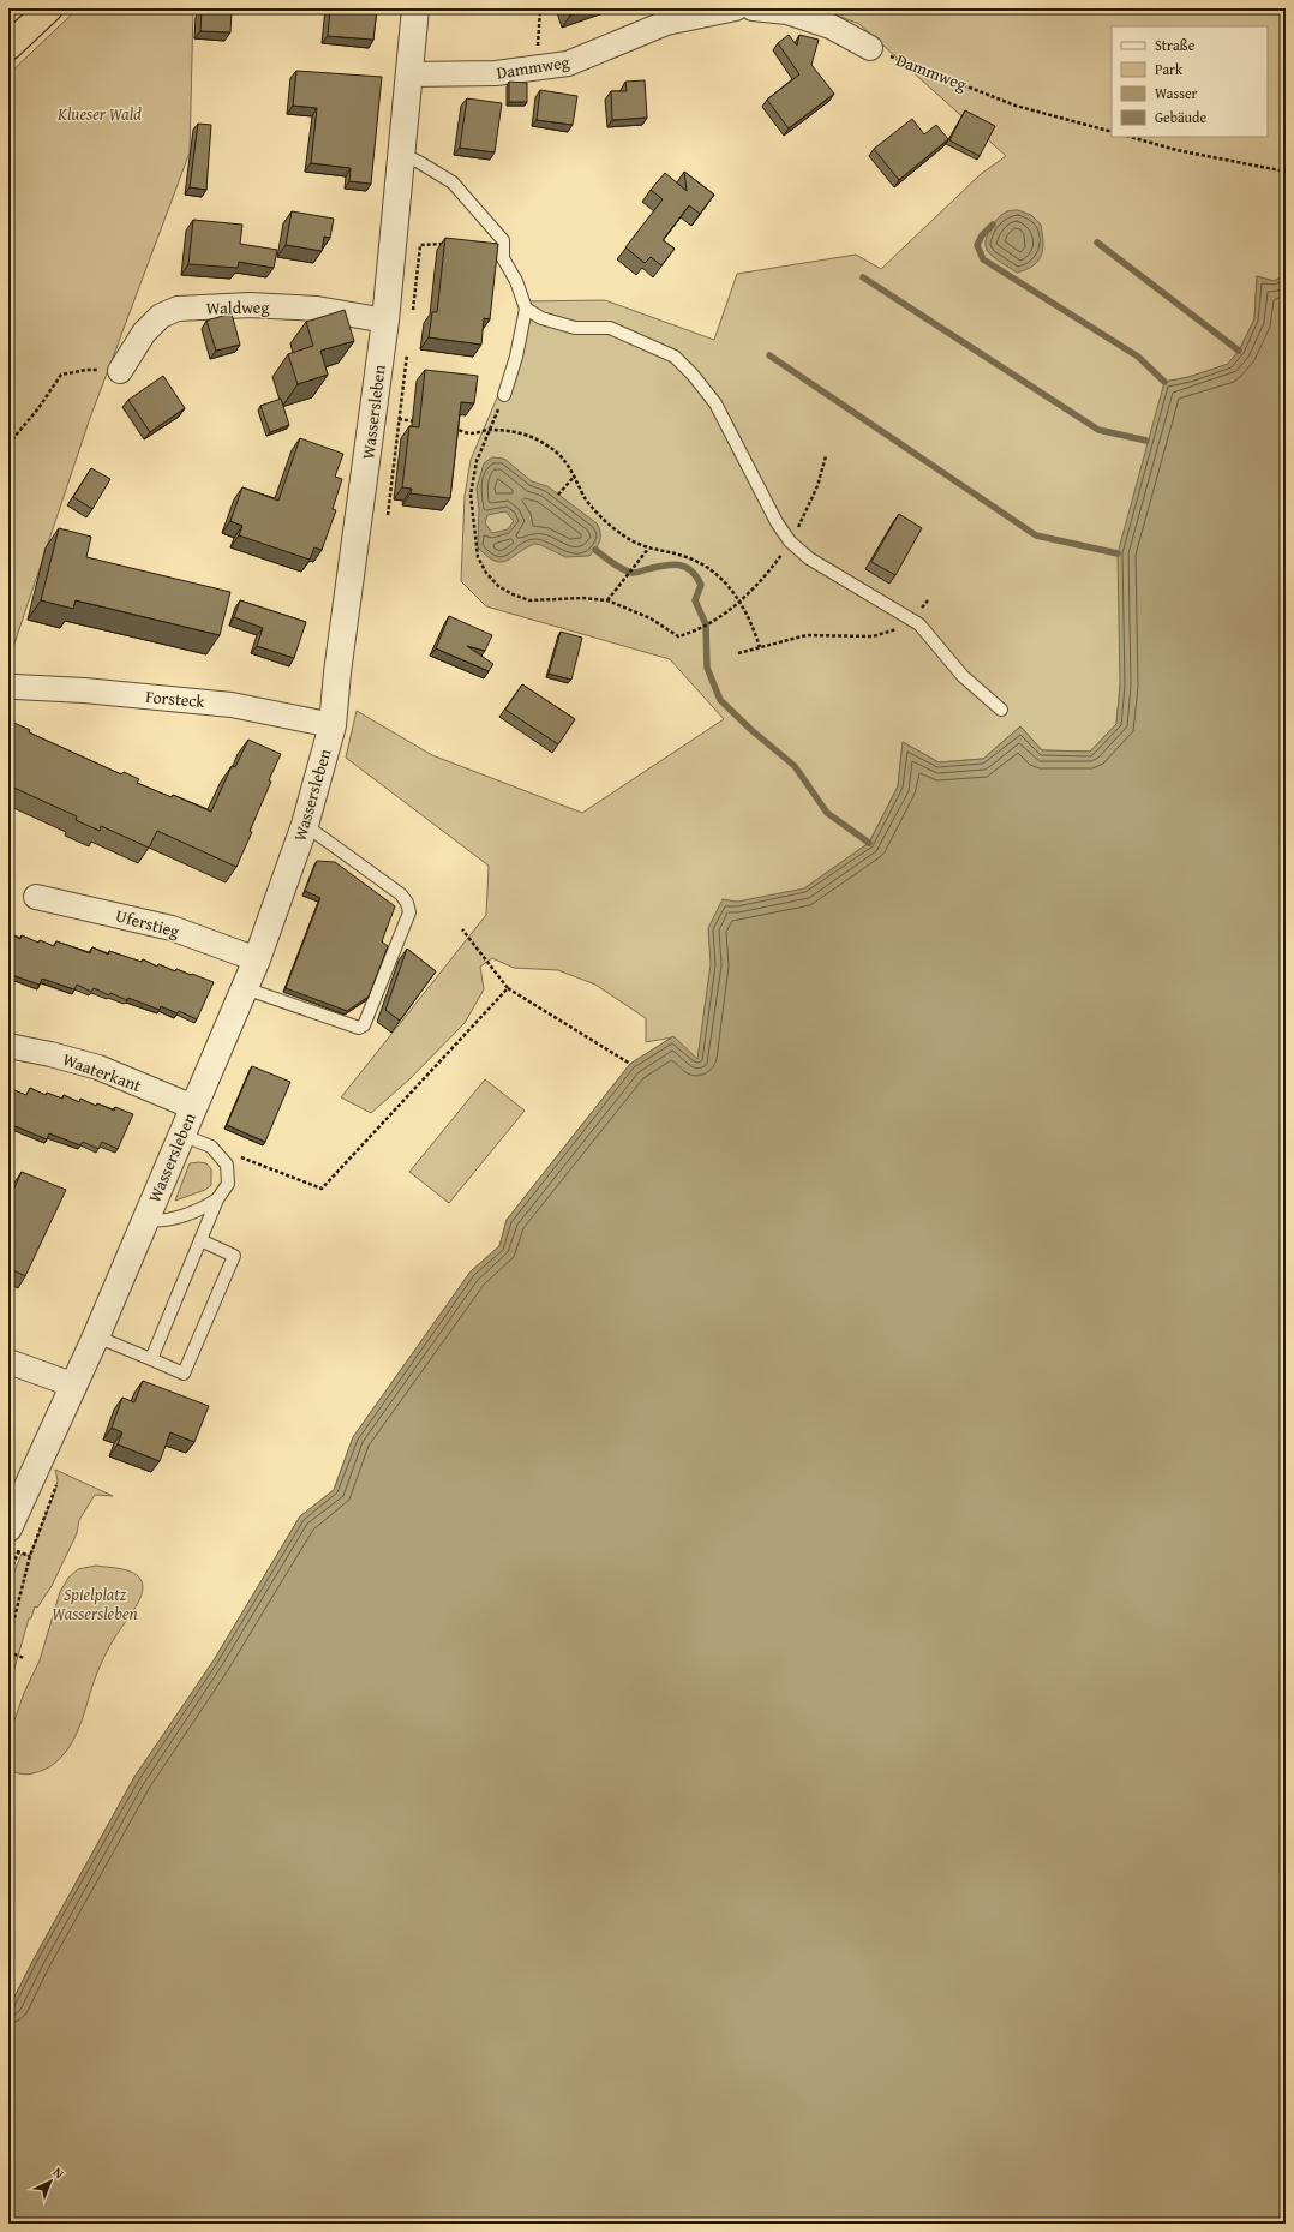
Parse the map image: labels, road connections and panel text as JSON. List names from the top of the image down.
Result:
{
  "streets": {
    "street": [
      "Dammweg",
      "Waldweg",
      "Wassersleben",
      "Forsteck",
      "Uferstieg",
      "Waaterkant"
    ]
  },
  "crossings": [
    ["Dammweg", "Wassersleben"],
    ["Waldweg", "Wassersleben"],
    ["Wassersleben", "Forsteck"],
    ["Wassersleben", "Uferstieg"],
    ["Wassersleben", "Waaterkant"]
  ],
  "parks": ["Klueser Wald", "Spielplatz Wassersleben"],
  "legend": [
    "Straße",
    "Park",
    "Wasser",
    "Gebäude"
  ],
  "north": "top right"
}
